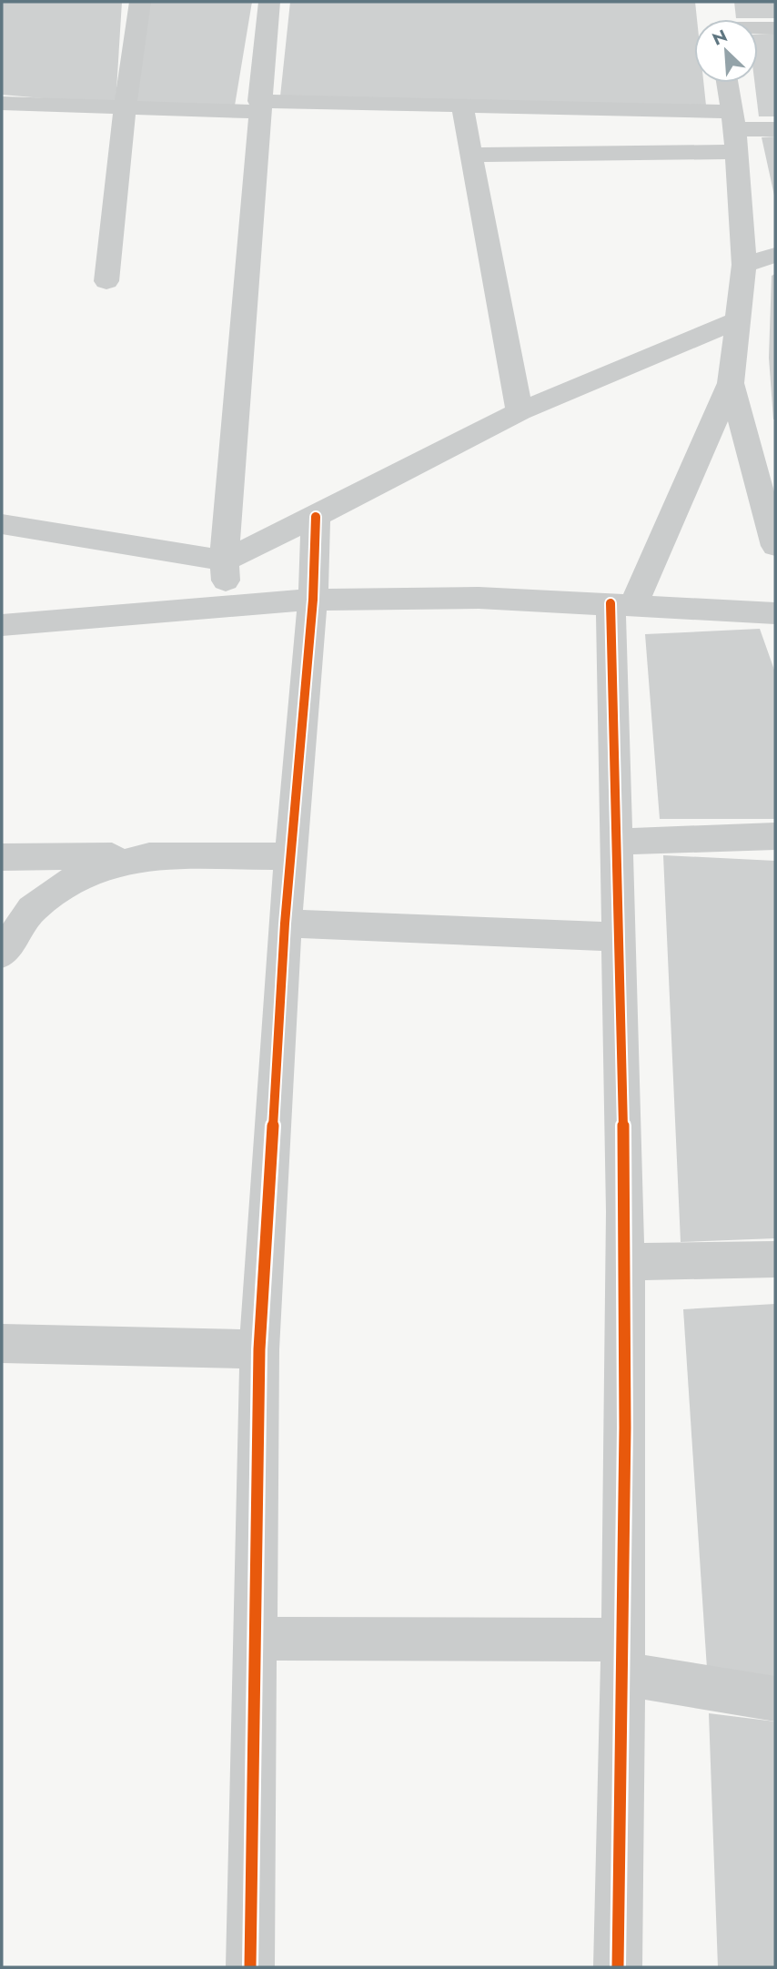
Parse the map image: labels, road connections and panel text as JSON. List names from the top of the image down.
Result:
{
  "north": "top left"
}
